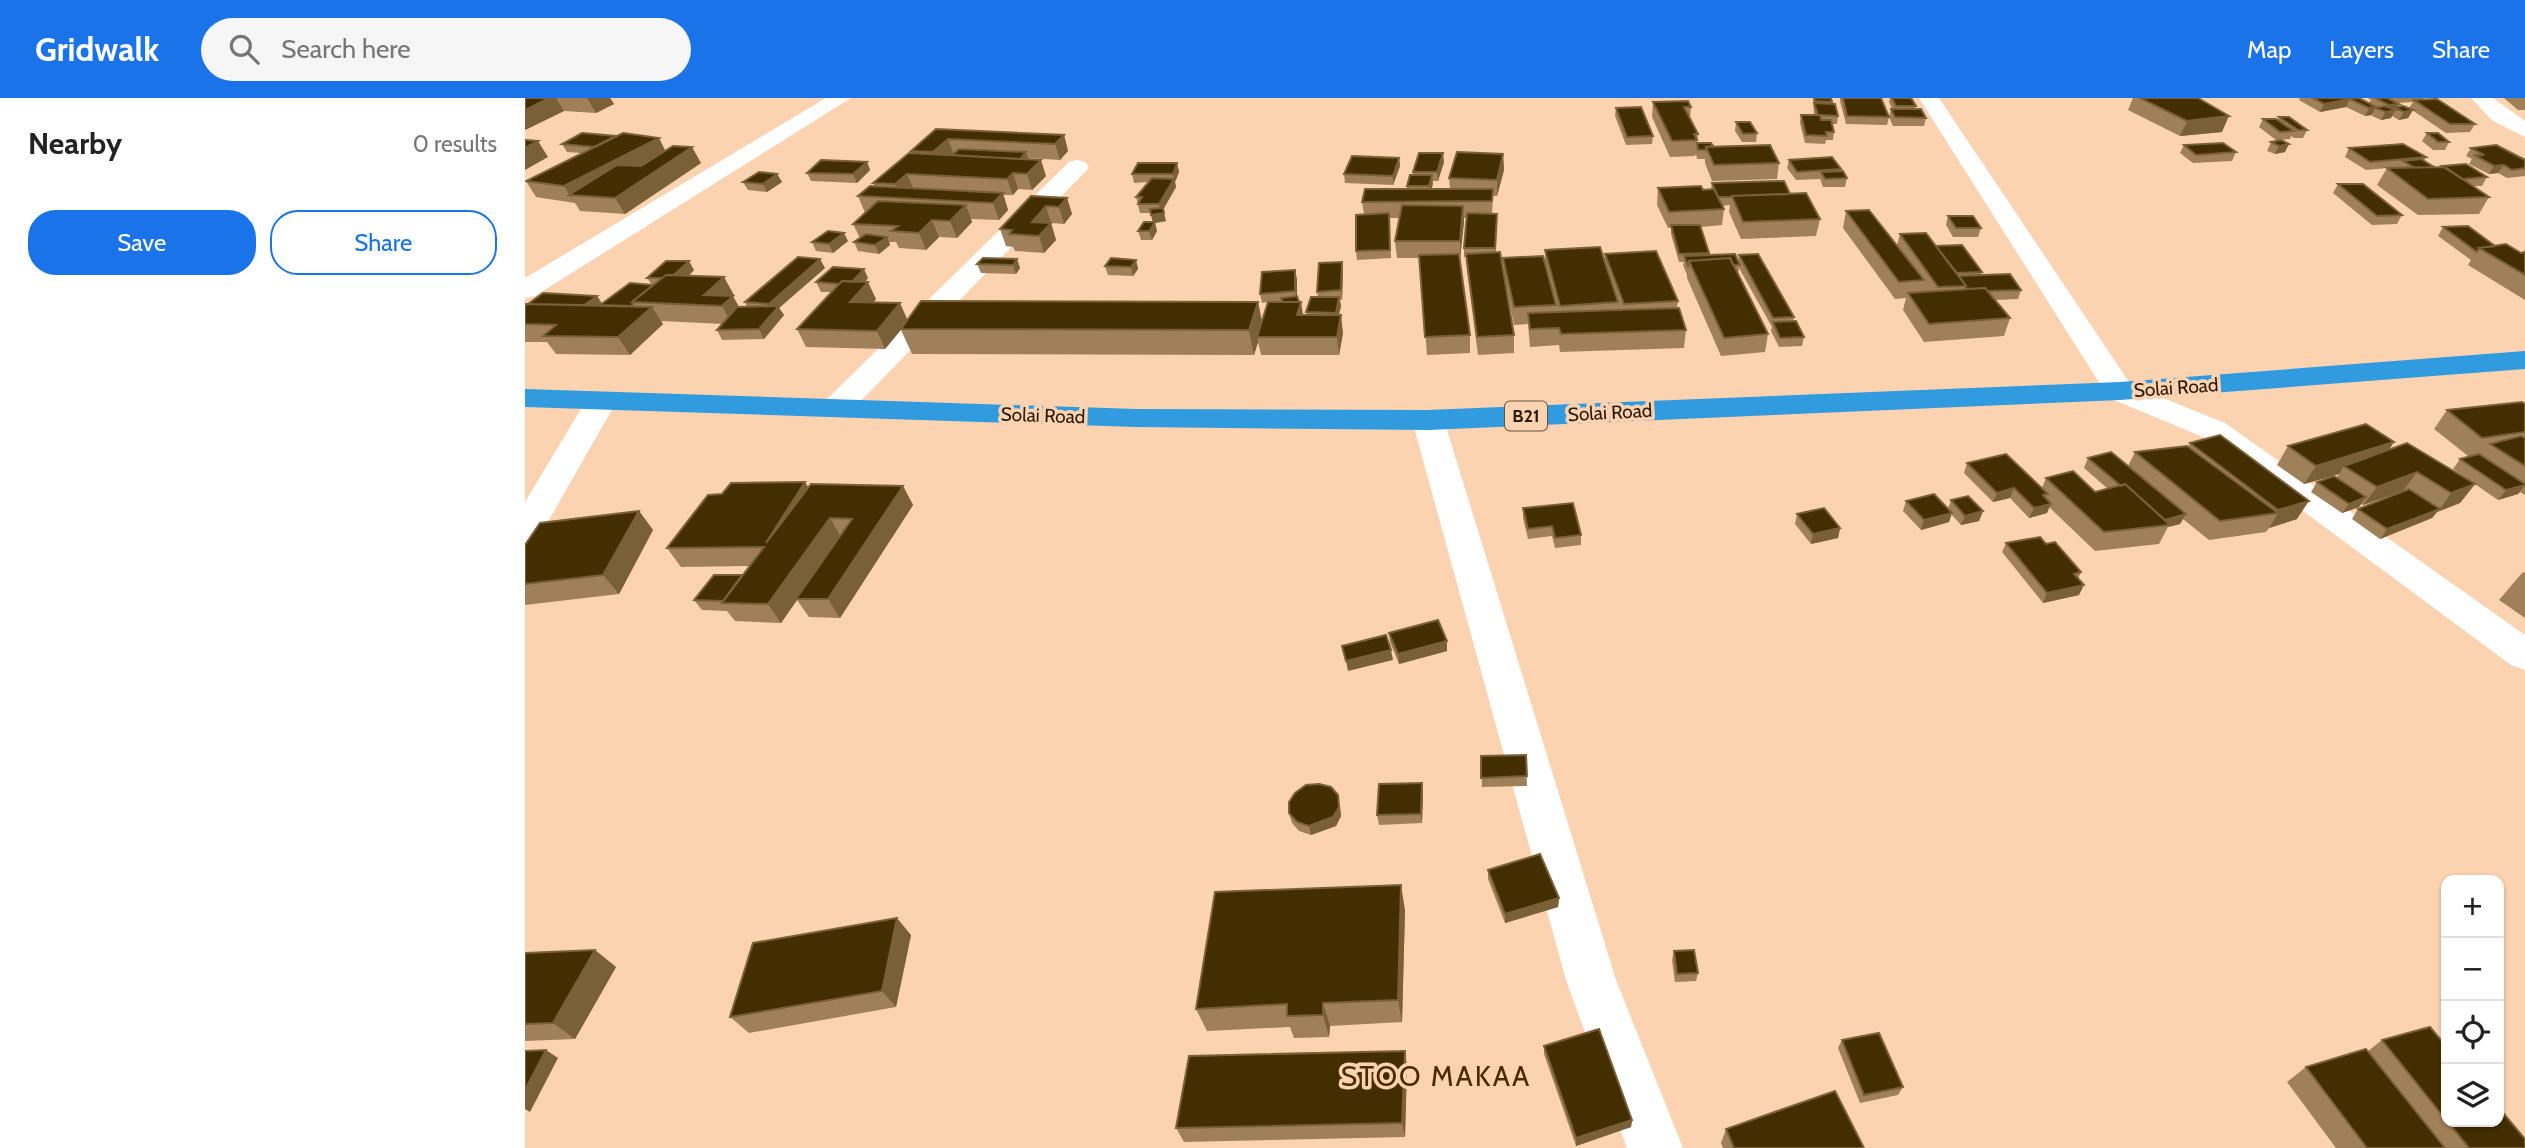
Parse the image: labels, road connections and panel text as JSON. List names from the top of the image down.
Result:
{
  "streets": {
    "highway": ["Solai Road", "B21"]
  },
  "districts": ["STOO MAKAA"],
  "page": {
    "header": "Gridwalk",
    "search": "Search here",
    "nav": ["Map", "Layers", "Share"],
    "heading": ["Nearby", "0 results"],
    "buttons": ["Save", "Share"],
    "map_buttons": ["+", "−"]
  }
}
